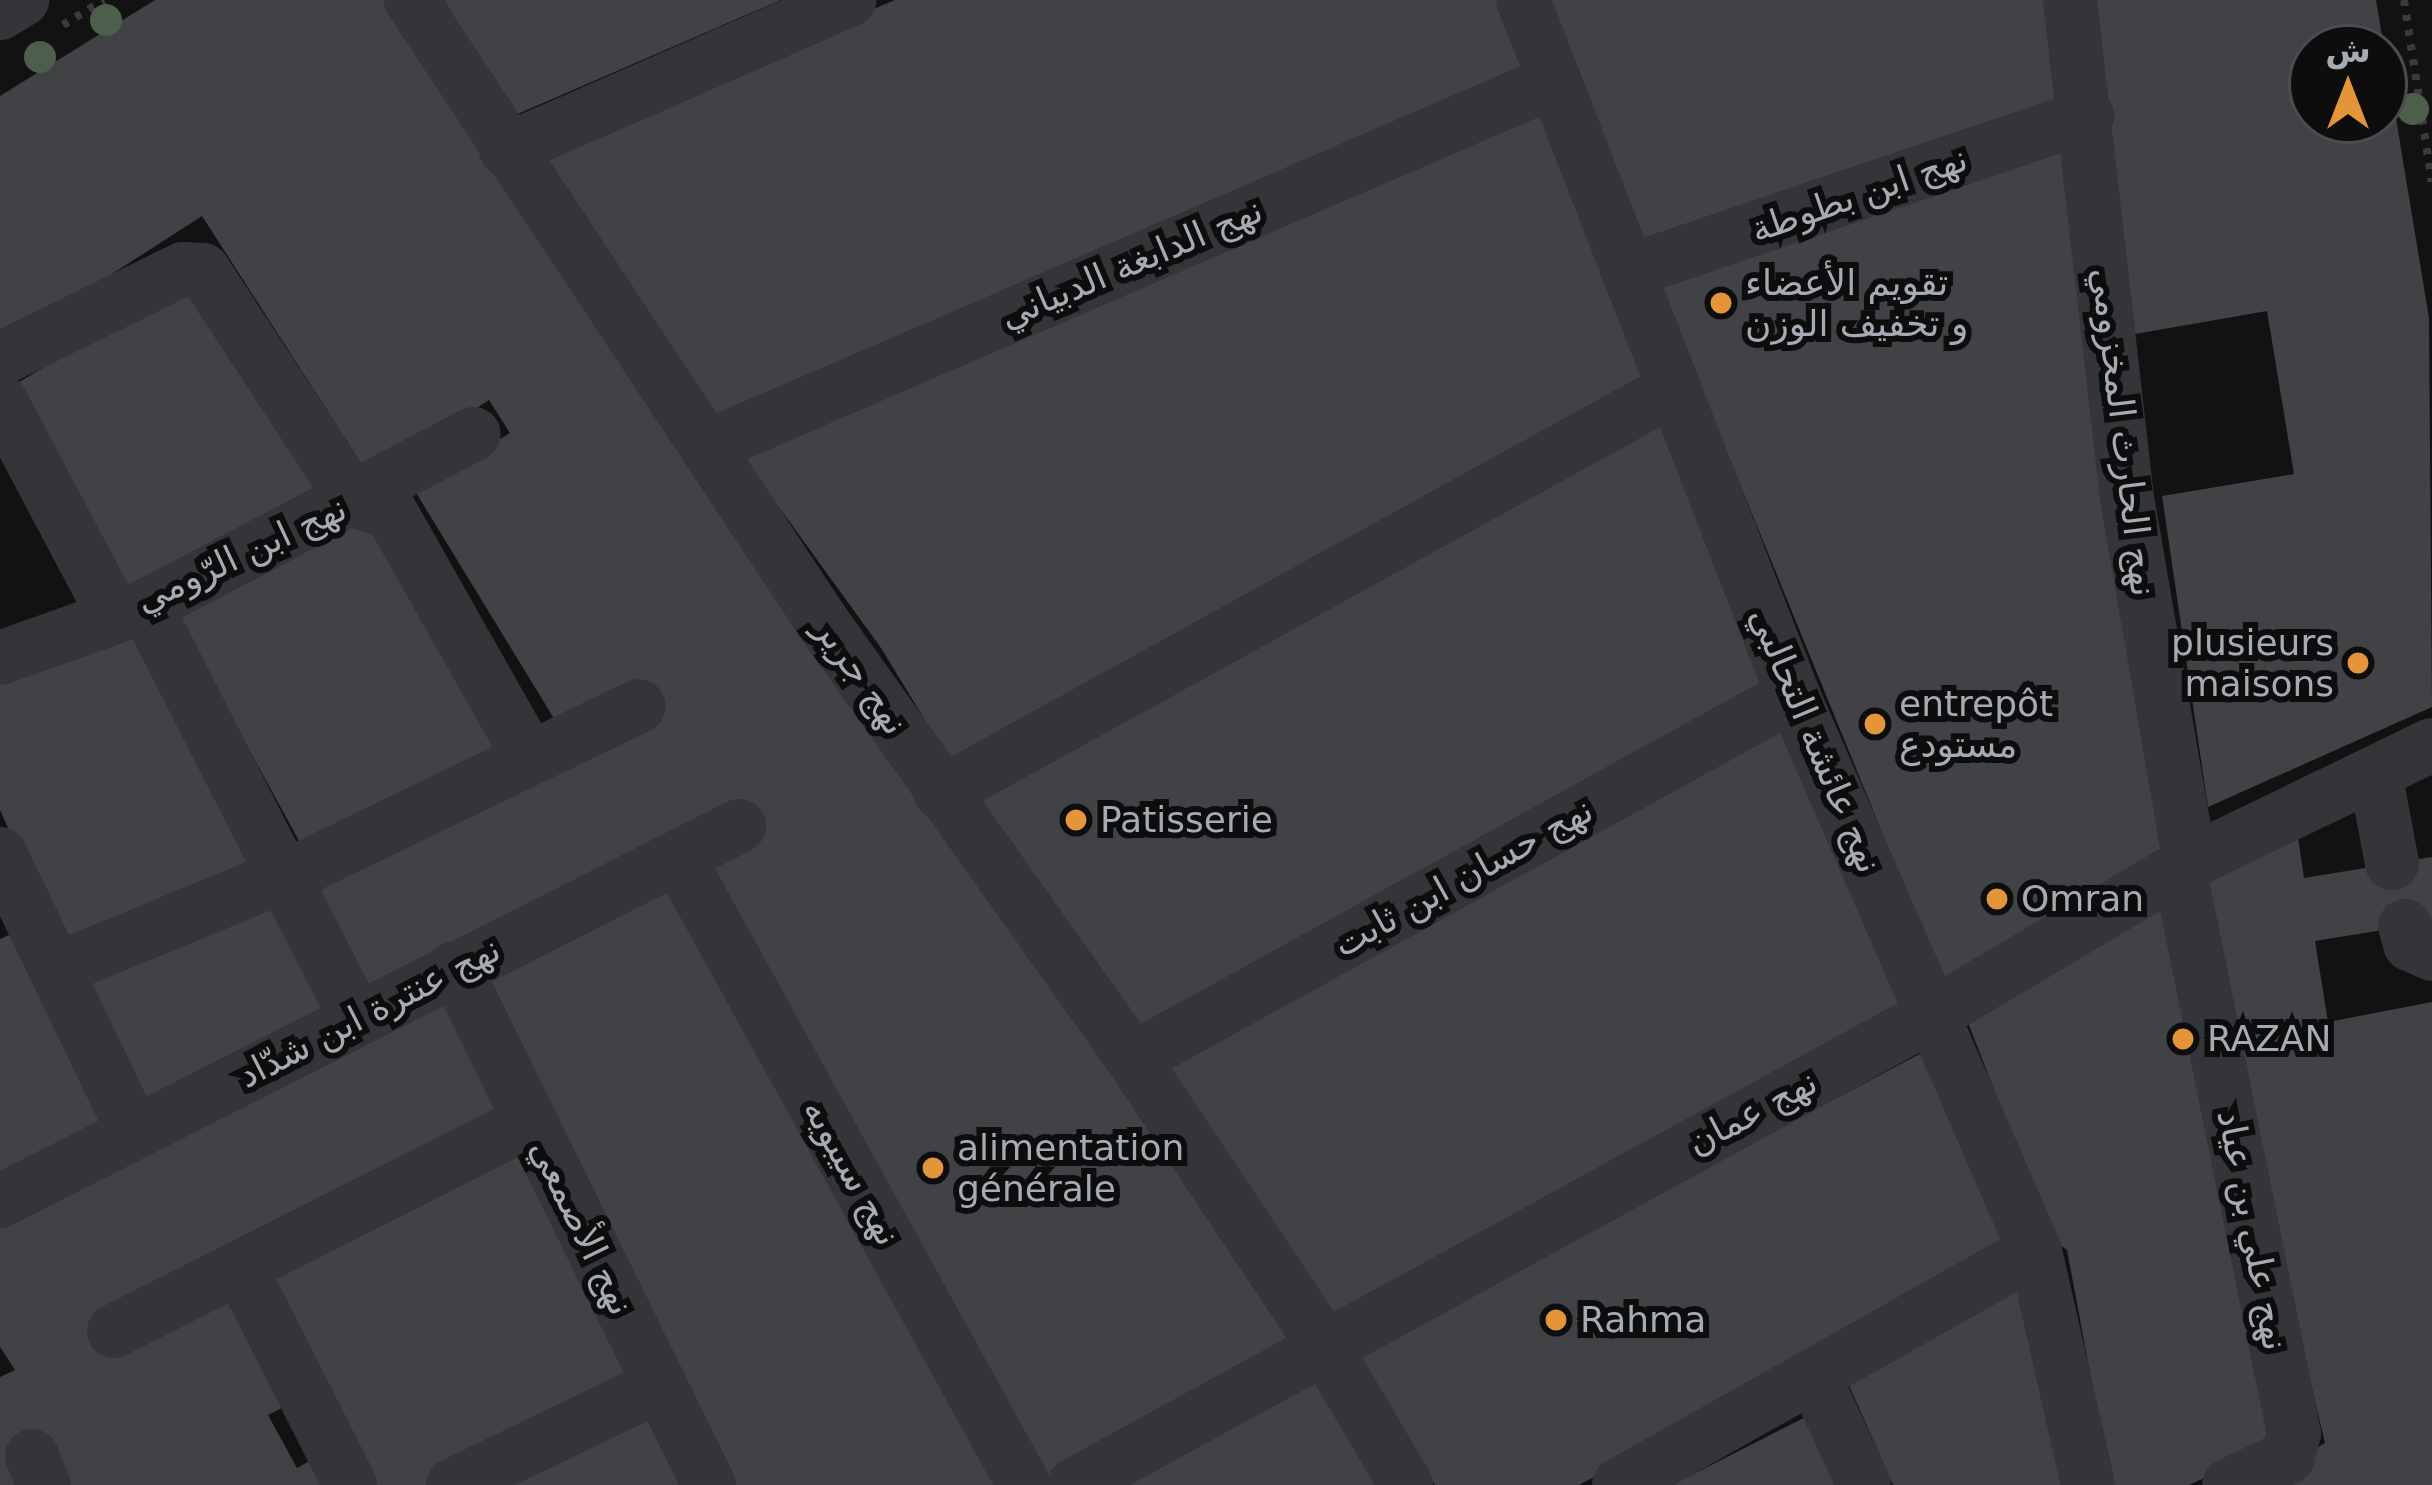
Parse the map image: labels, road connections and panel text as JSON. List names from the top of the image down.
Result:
{
  "streets": {
    "street": [
      "نهج ابن بطوطة",
      "نهج الدابغة الدبياني",
      "نهج الحارث المخزومي",
      "نهج ابن الرّومي",
      "نهج جرير",
      "نهج عائشة التحالبي",
      "نهج حسان ابن ثابت",
      "نهج عنترة ابن شدّاد",
      "نهج عمان",
      "نهج سيبويه",
      "نهج الأصمعي",
      "نهج علي بن عياد"
    ]
  },
  "crossings": [
    ["نهج ابن بطوطة", "نهج الحارث المخزومي"],
    ["نهج ابن بطوطة", "نهج عائشة التحالبي"],
    ["نهج الدابغة الدبياني", "نهج جرير"],
    ["نهج الدابغة الدبياني", "نهج عائشة التحالبي"],
    ["نهج الحارث المخزومي", "نهج عمان"],
    ["نهج الحارث المخزومي", "نهج علي بن عياد"],
    ["نهج جرير", "نهج حسان ابن ثابت"],
    ["نهج جرير", "نهج عمان"],
    ["نهج عائشة التحالبي", "نهج حسان ابن ثابت"],
    ["نهج عائشة التحالبي", "نهج عمان"],
    ["نهج عنترة ابن شدّاد", "نهج سيبويه"],
    ["نهج عنترة ابن شدّاد", "نهج الأصمعي"],
    ["نهج عمان", "نهج علي بن عياد"]
  ],
  "places": [
    "تقويم الأعضاء و تخفيف الوزن",
    "plusieurs maisons",
    "entrepôt مستودع",
    "Patisserie",
    "Omran",
    "RAZAN",
    "alimentation générale",
    "Rahma"
  ],
  "north": "top"
}
